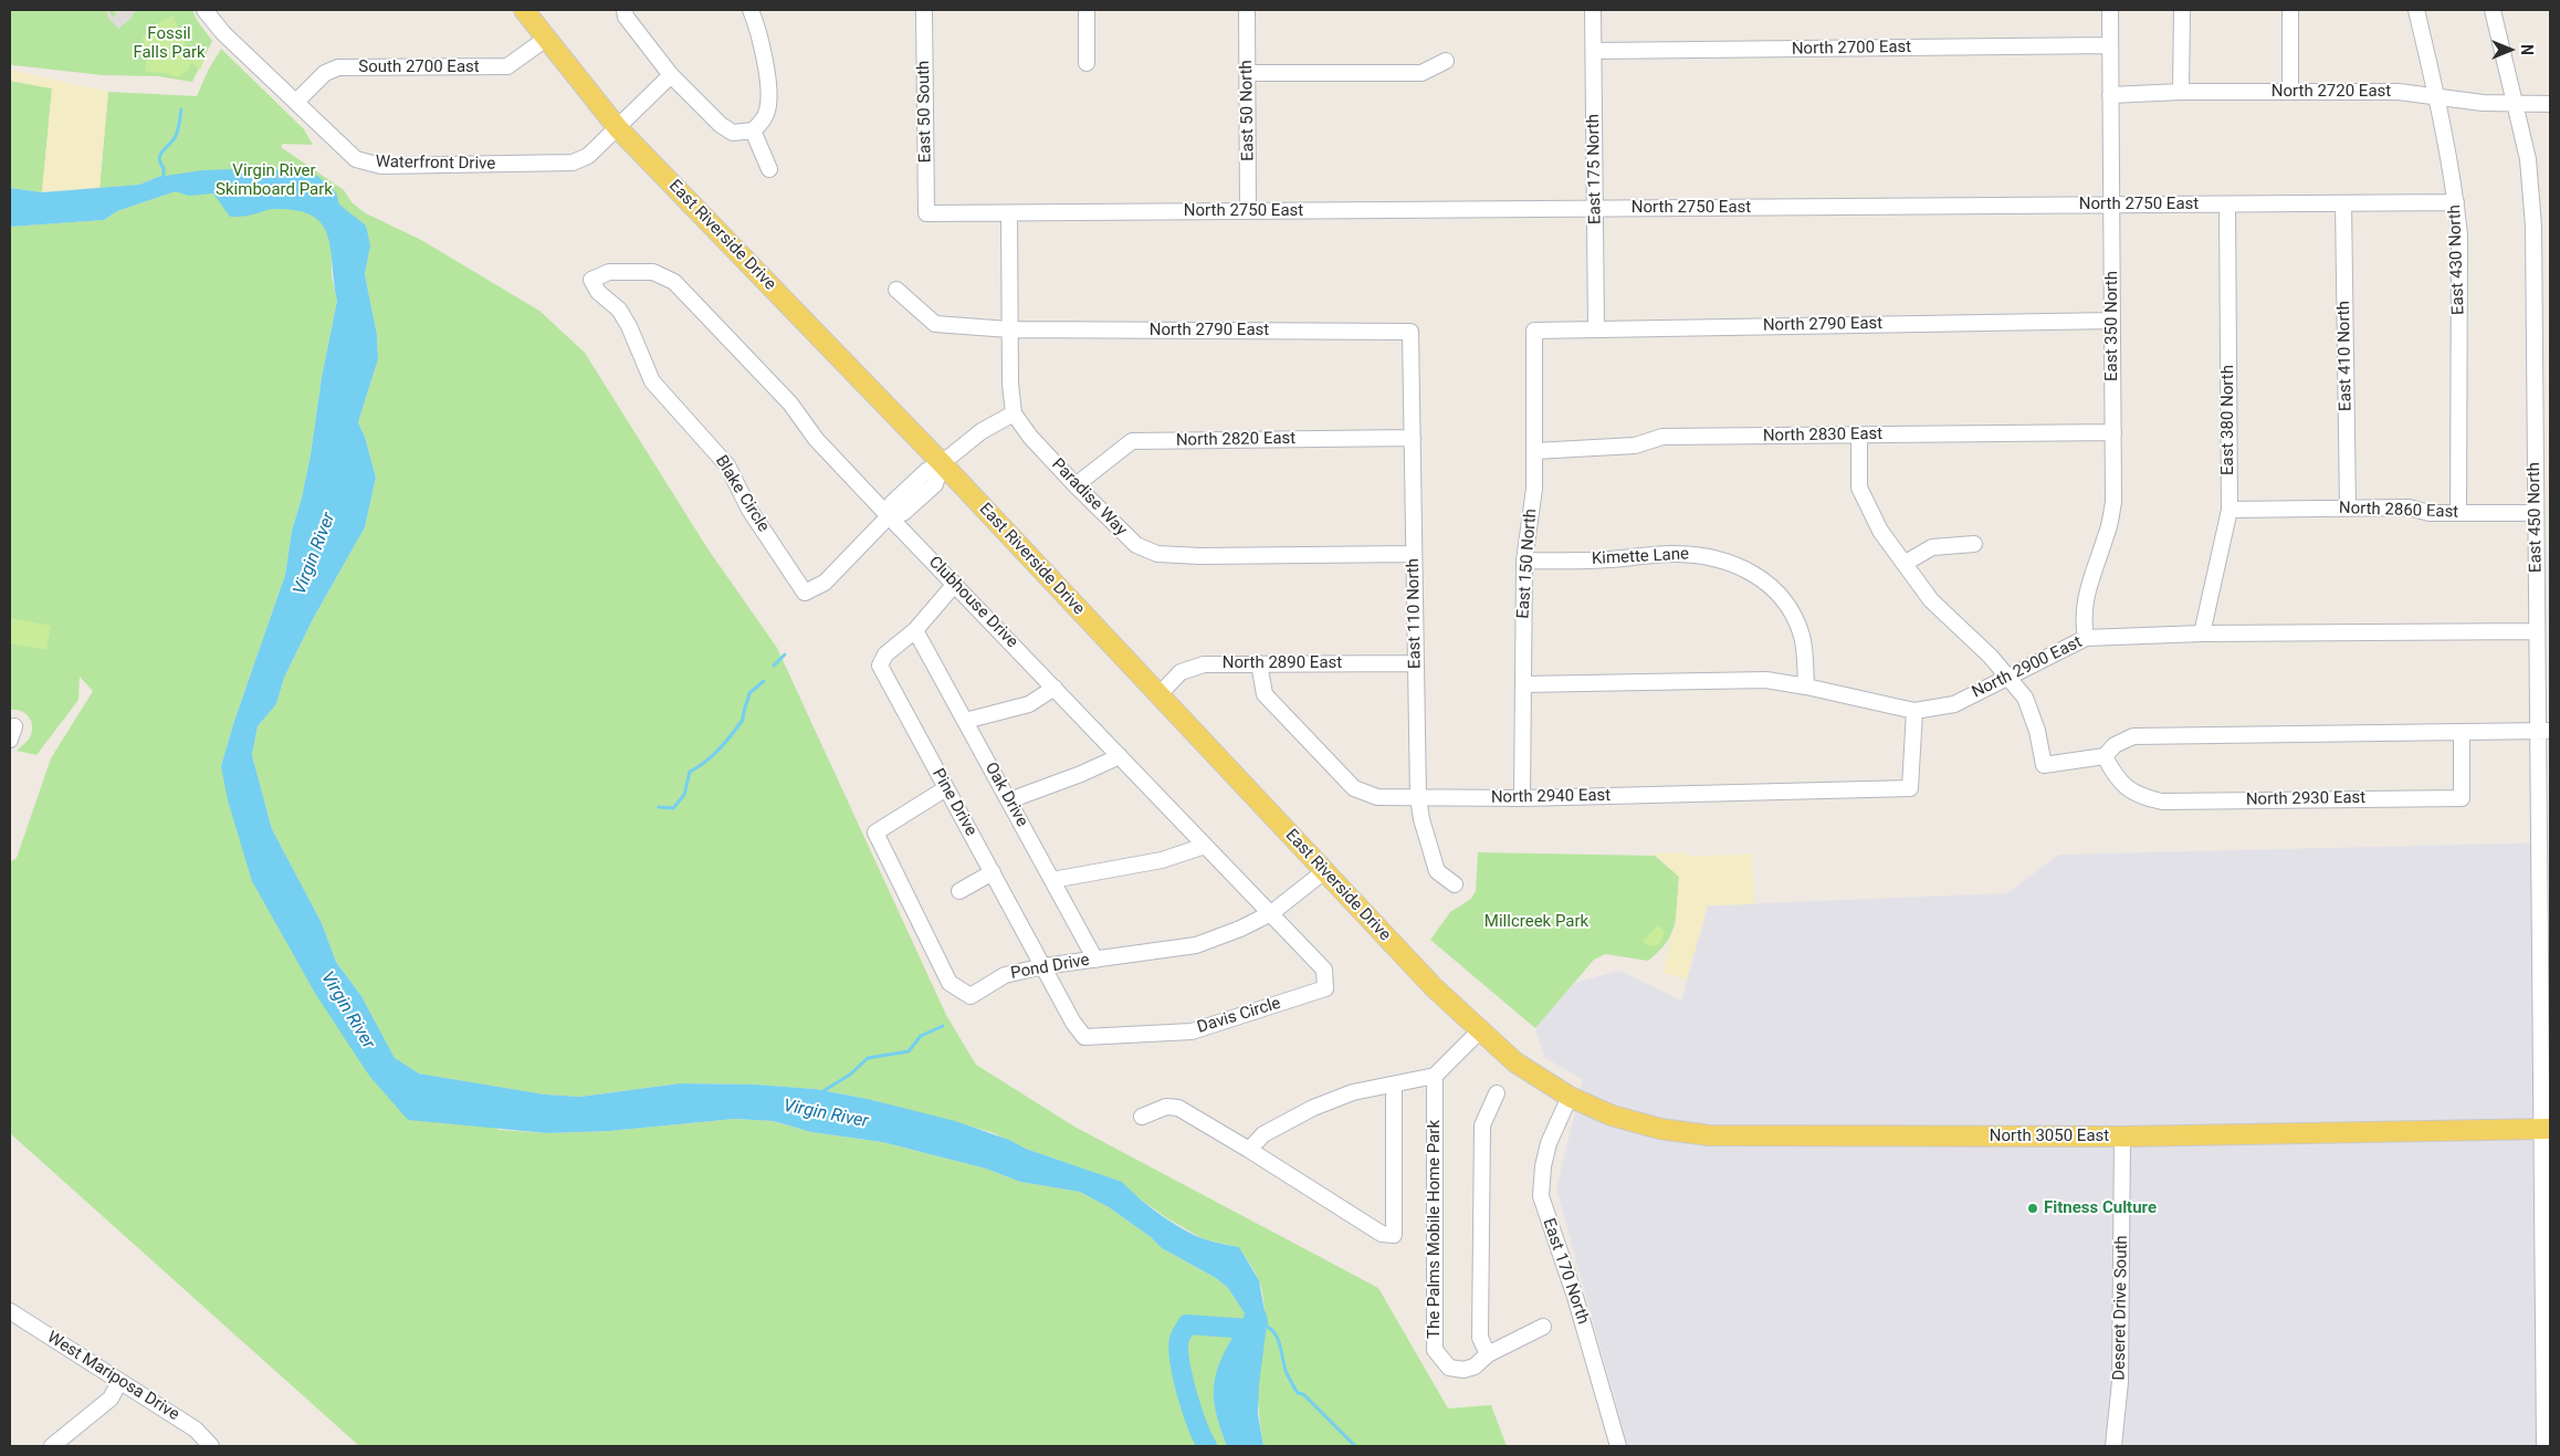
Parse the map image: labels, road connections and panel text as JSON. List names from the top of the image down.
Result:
{
  "streets": {
    "main road": ["East Riverside Drive", "North 3050 East"],
    "street": [
      "North 2700 East",
      "South 2700 East",
      "North 2720 East",
      "East 50 North",
      "East 50 South",
      "Waterfront Drive",
      "East 175 North",
      "North 2750 East",
      "East 430 North",
      "North 2790 East",
      "East 350 North",
      "East 410 North",
      "East 380 North",
      "North 2830 East",
      "North 2820 East",
      "Blake Circle",
      "Paradise Way",
      "North 2860 East",
      "East 450 North",
      "Kimette Lane",
      "East 150 North",
      "Clubhouse Drive",
      "East 110 North",
      "North 2890 East",
      "North 2900 East",
      "Oak Drive",
      "North 2940 East",
      "North 2930 East",
      "Pine Drive",
      "Pond Drive",
      "Davis Circle",
      "The Palms Mobile Home Park",
      "East 170 North",
      "Deseret Drive South",
      "West Mariposa Drive"
    ]
  },
  "crossings": [
    ["North 2700 East", "East 175 North"],
    ["North 2700 East", "East 350 North"],
    ["South 2700 East", "Waterfront Drive"],
    ["South 2700 East", "East Riverside Drive"],
    ["North 2720 East", "East 430 North"],
    ["North 2720 East", "East 350 North"],
    ["North 2720 East", "East 450 North"],
    ["East 50 North", "North 2750 East"],
    ["East 50 South", "North 2750 East"],
    ["Waterfront Drive", "East Riverside Drive"],
    ["East 175 North", "North 2750 East"],
    ["East 175 North", "North 2790 East"],
    ["North 2750 East", "East 430 North"],
    ["North 2750 East", "East 350 North"],
    ["North 2750 East", "East 410 North"],
    ["North 2750 East", "East 380 North"],
    ["North 2750 East", "Paradise Way"],
    ["East Riverside Drive", "North 2890 East"],
    ["East Riverside Drive", "Pond Drive"],
    ["East Riverside Drive", "North 3050 East"],
    ["East Riverside Drive", "East 170 North"],
    ["East 430 North", "North 2860 East"],
    ["North 2790 East", "East 350 North"],
    ["North 2790 East", "Paradise Way"],
    ["North 2790 East", "East 150 North"],
    ["North 2790 East", "East 110 North"],
    ["East 350 North", "North 2830 East"],
    ["East 350 North", "North 2900 East"],
    ["East 410 North", "North 2860 East"],
    ["East 380 North", "North 2860 East"],
    ["East 380 North", "North 2900 East"],
    ["North 2830 East", "East 150 North"],
    ["North 2820 East", "Paradise Way"],
    ["North 2820 East", "East 110 North"],
    ["Blake Circle", "Clubhouse Drive"],
    ["Paradise Way", "East 110 North"],
    ["North 2860 East", "East 450 North"],
    ["East 450 North", "North 2900 East"],
    ["East 450 North", "North 3050 East"],
    ["Kimette Lane", "East 150 North"],
    ["Kimette Lane", "North 2900 East"],
    ["East 150 North", "North 2900 East"],
    ["East 150 North", "North 2940 East"],
    ["Clubhouse Drive", "Pine Drive"],
    ["Clubhouse Drive", "Pond Drive"],
    ["Clubhouse Drive", "Davis Circle"],
    ["East 110 North", "North 2890 East"],
    ["East 110 North", "North 2940 East"],
    ["North 2890 East", "North 2940 East"],
    ["North 2900 East", "North 2940 East"],
    ["Oak Drive", "Pine Drive"],
    ["Oak Drive", "Pond Drive"],
    ["Pine Drive", "Pond Drive"],
    ["Pine Drive", "Davis Circle"],
    ["North 3050 East", "East 170 North"],
    ["North 3050 East", "Deseret Drive South"]
  ],
  "water": ["Virgin River"],
  "parks": ["Fossil Falls Park", "Virgin River Skimboard Park", "Millcreek Park"],
  "places": ["Fitness Culture"],
  "north": "right"
}
